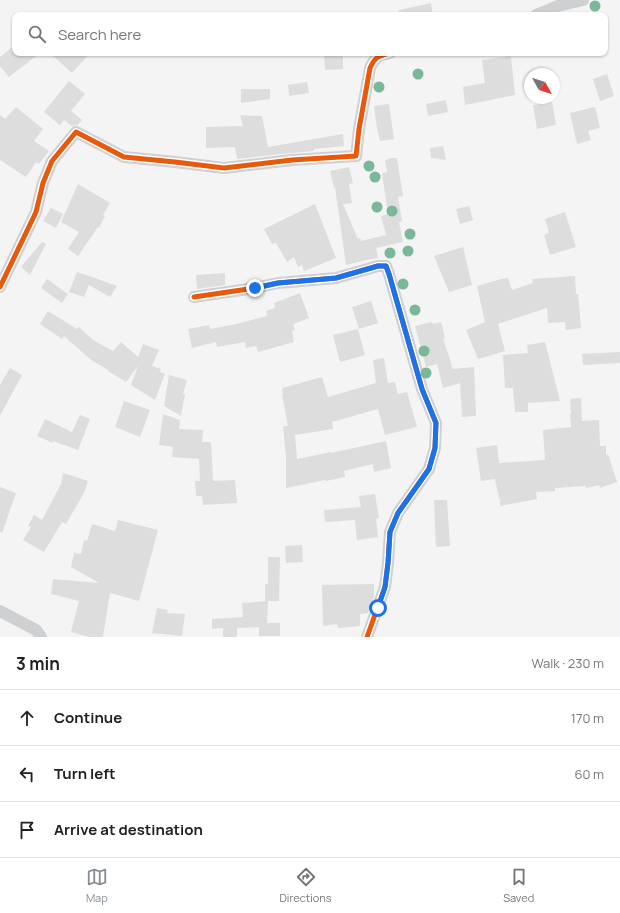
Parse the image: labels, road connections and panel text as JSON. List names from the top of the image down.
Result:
{
  "north": "bottom right",
  "page": {
    "search": "Search here",
    "heading": ["3 min", "Walk · 230 m"],
    "list": [
      ["Continue", "170 m"],
      ["Turn left", "60 m"],
      "Arrive at destination"
    ],
    "nav": ["Map", "Directions", "Saved"]
  }
}
